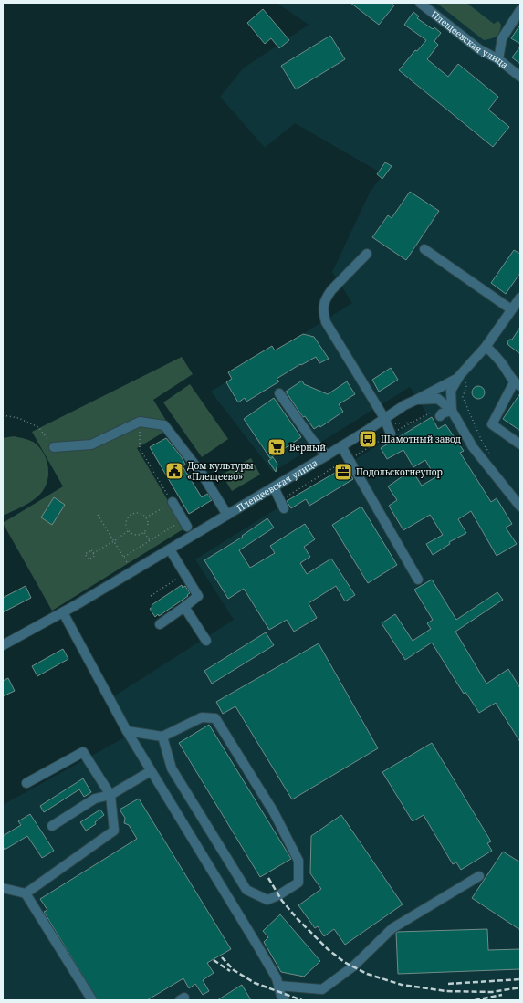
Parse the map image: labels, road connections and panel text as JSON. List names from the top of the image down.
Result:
{
  "streets": {
    "street": ["Плещеевская улица"]
  },
  "places": {
    "bus stop": ["Шамотный завод"],
    "supermarket": ["Верный"],
    "public building": ["Дом культуры «Плещеево»"],
    "office": ["Подольскогнеупор"]
  }
}
